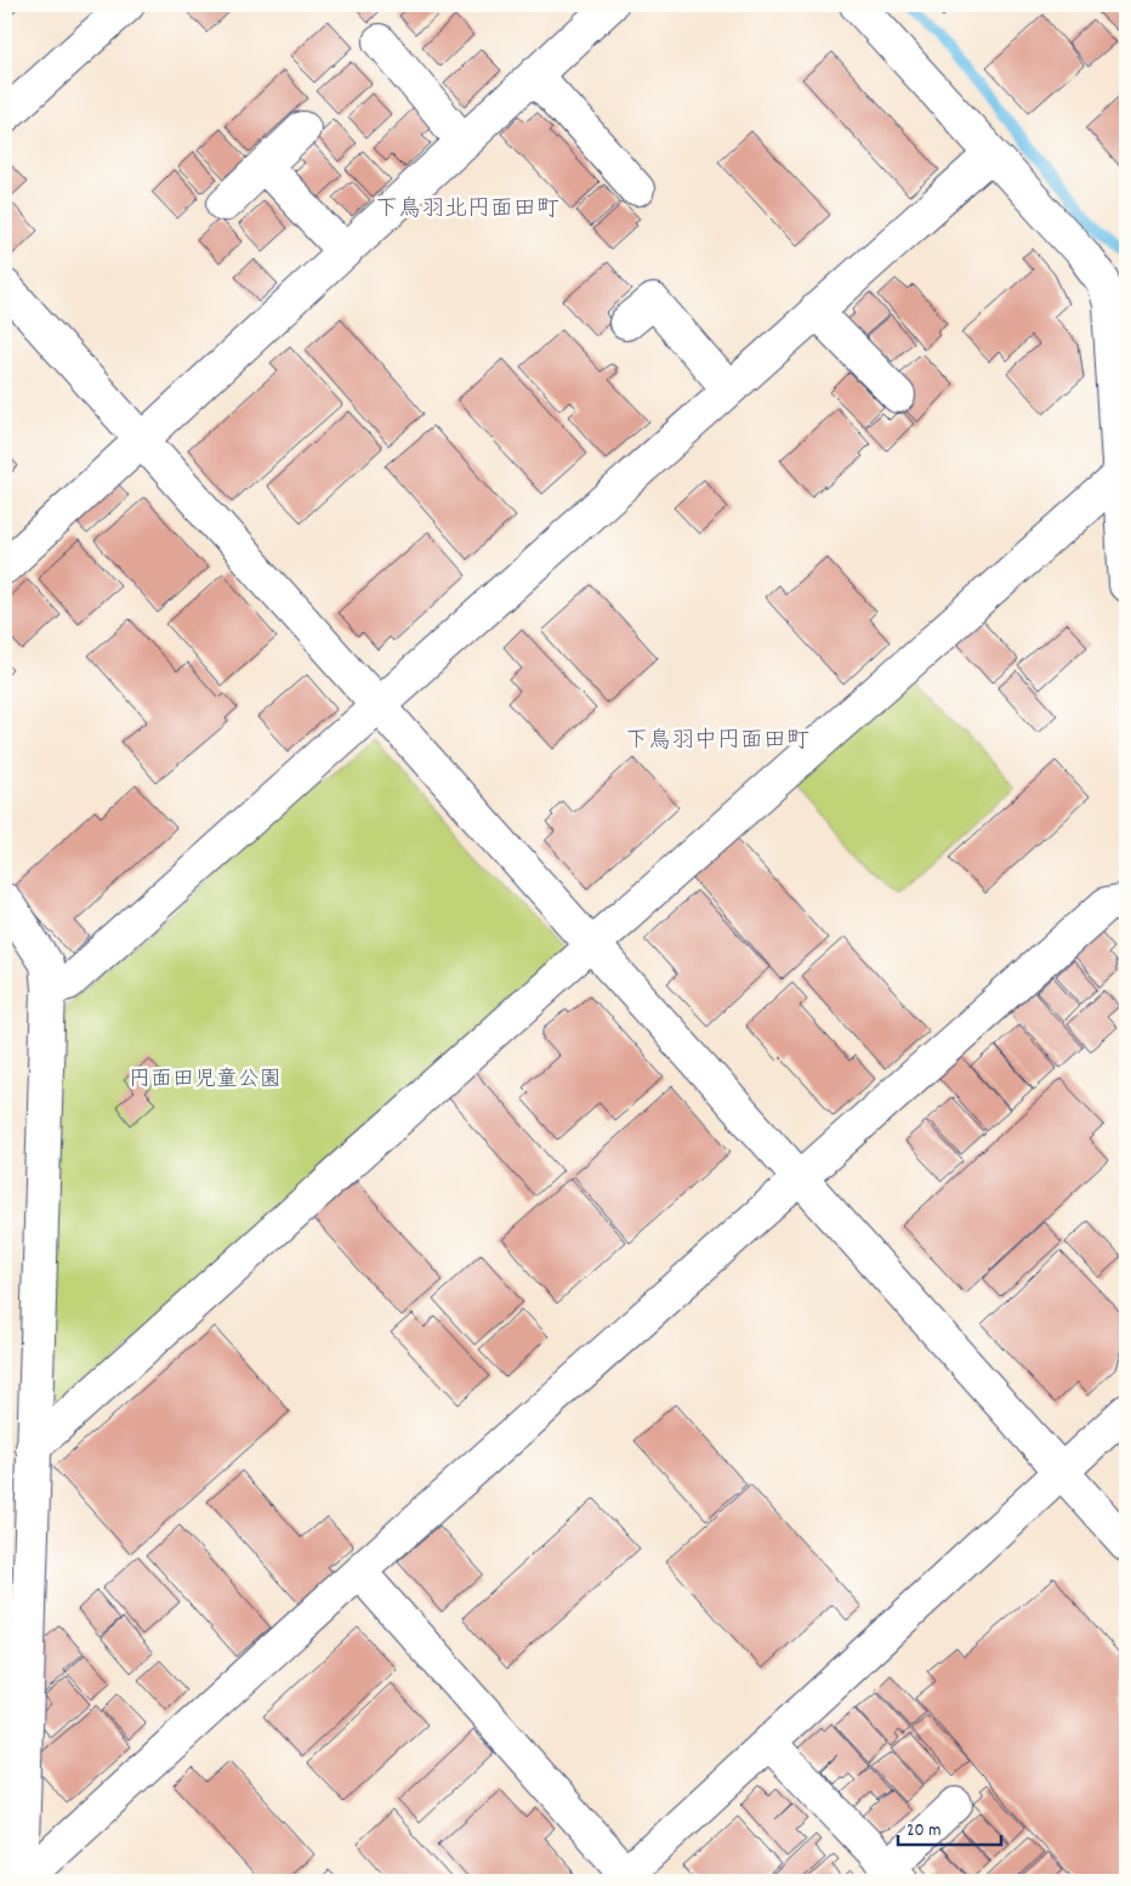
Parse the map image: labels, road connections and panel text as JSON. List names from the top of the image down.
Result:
{
  "districts": ["下鳥羽北円面田町", "下鳥羽中円面田町"],
  "parks": ["円面田児童公園"],
  "scale_bar": "20 m"
}
